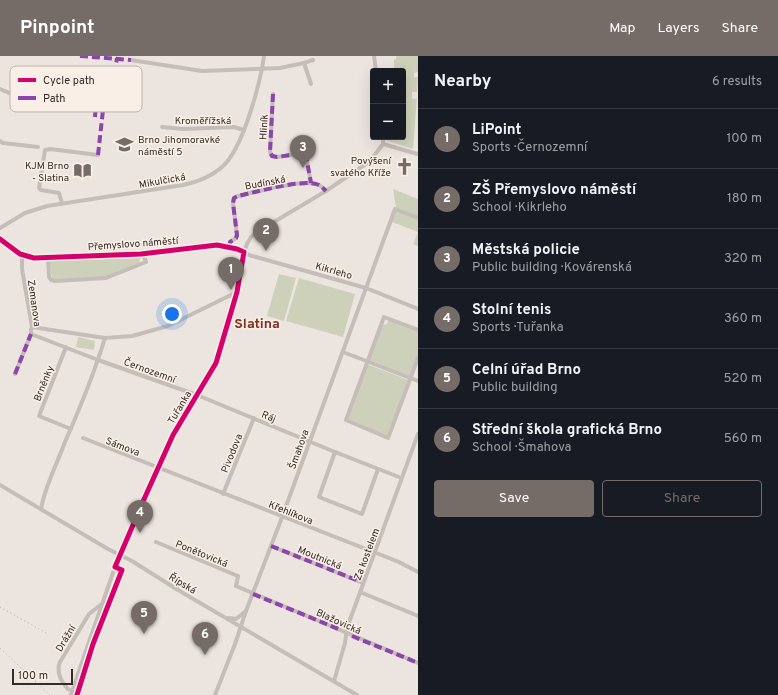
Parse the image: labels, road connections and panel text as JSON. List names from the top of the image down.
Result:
{
  "streets": {
    "street": [
      "Kroměřížská",
      "Hliník",
      "Mikulčická",
      "Budínská",
      "Přemyslovo náměstí",
      "Kikrleho",
      "Zemanova",
      "Černozemní",
      "Brněnky",
      "Tuřanka",
      "Ráj",
      "Sámova",
      "Šmahova",
      "Pivodova",
      "Křehlíkova",
      "Ponětovická",
      "Za kostelem",
      "Moutnická",
      "Řípská",
      "Blažovická",
      "Drážní"
    ]
  },
  "crossings": [
    ["Kroměřížská", "Mikulčická"],
    ["Hliník", "Budínská"],
    ["Budínská", "Přemyslovo náměstí"],
    ["Přemyslovo náměstí", "Kikrleho"],
    ["Přemyslovo náměstí", "Zemanova"],
    ["Přemyslovo náměstí", "Tuřanka"],
    ["Kikrleho", "Tuřanka"],
    ["Kikrleho", "Šmahova"],
    ["Zemanova", "Černozemní"],
    ["Černozemní", "Brněnky"],
    ["Černozemní", "Tuřanka"],
    ["Černozemní", "Ráj"],
    ["Tuřanka", "Ráj"],
    ["Tuřanka", "Sámova"],
    ["Tuřanka", "Křehlíkova"],
    ["Tuřanka", "Řípská"],
    ["Tuřanka", "Drážní"],
    ["Ráj", "Šmahova"],
    ["Ráj", "Pivodova"],
    ["Sámova", "Křehlíkova"],
    ["Šmahova", "Křehlíkova"],
    ["Šmahova", "Ponětovická"],
    ["Šmahova", "Moutnická"],
    ["Šmahova", "Řípská"],
    ["Šmahova", "Blažovická"],
    ["Pivodova", "Křehlíkova"],
    ["Křehlíkova", "Za kostelem"],
    ["Ponětovická", "Blažovická"],
    ["Za kostelem", "Moutnická"],
    ["Za kostelem", "Řípská"],
    ["Za kostelem", "Blažovická"]
  ],
  "districts": ["Slatina"],
  "places": {
    "school or university": ["Brno Jihomoravké náměstí 5"],
    "church": ["Povýšení svatého Kříže"],
    "library": ["KJM Brno - Slatina"]
  },
  "legend": ["Cycle path", "Path"],
  "scale_bar": "100 m",
  "page": {
    "header": "Pinpoint",
    "nav": ["Map", "Layers", "Share"],
    "heading": ["Nearby", "6 results"],
    "map_buttons": ["+", "−"],
    "list": [
      {
        "mark": "1",
        "name": "LiPoint",
        "note": "Sports · Černozemní",
        "value": "100 m"
      },
      {
        "mark": "2",
        "name": "ZŠ Přemyslovo náměstí",
        "note": "School · Kikrleho",
        "value": "180 m"
      },
      {
        "mark": "3",
        "name": "Městská policie",
        "note": "Public building · Kovárenská",
        "value": "320 m"
      },
      {
        "mark": "4",
        "name": "Stolní tenis",
        "note": "Sports · Tuřanka",
        "value": "360 m"
      },
      {
        "mark": "5",
        "name": "Celní úřad Brno",
        "note": "Public building",
        "value": "520 m"
      },
      {
        "mark": "6",
        "name": "Střední škola grafická Brno",
        "note": "School · Šmahova",
        "value": "560 m"
      }
    ],
    "pins": [
      "3",
      "2",
      "1",
      "4",
      "5",
      "6"
    ],
    "buttons": ["Save", "Share"],
    "scale": "100 m"
  }
}
